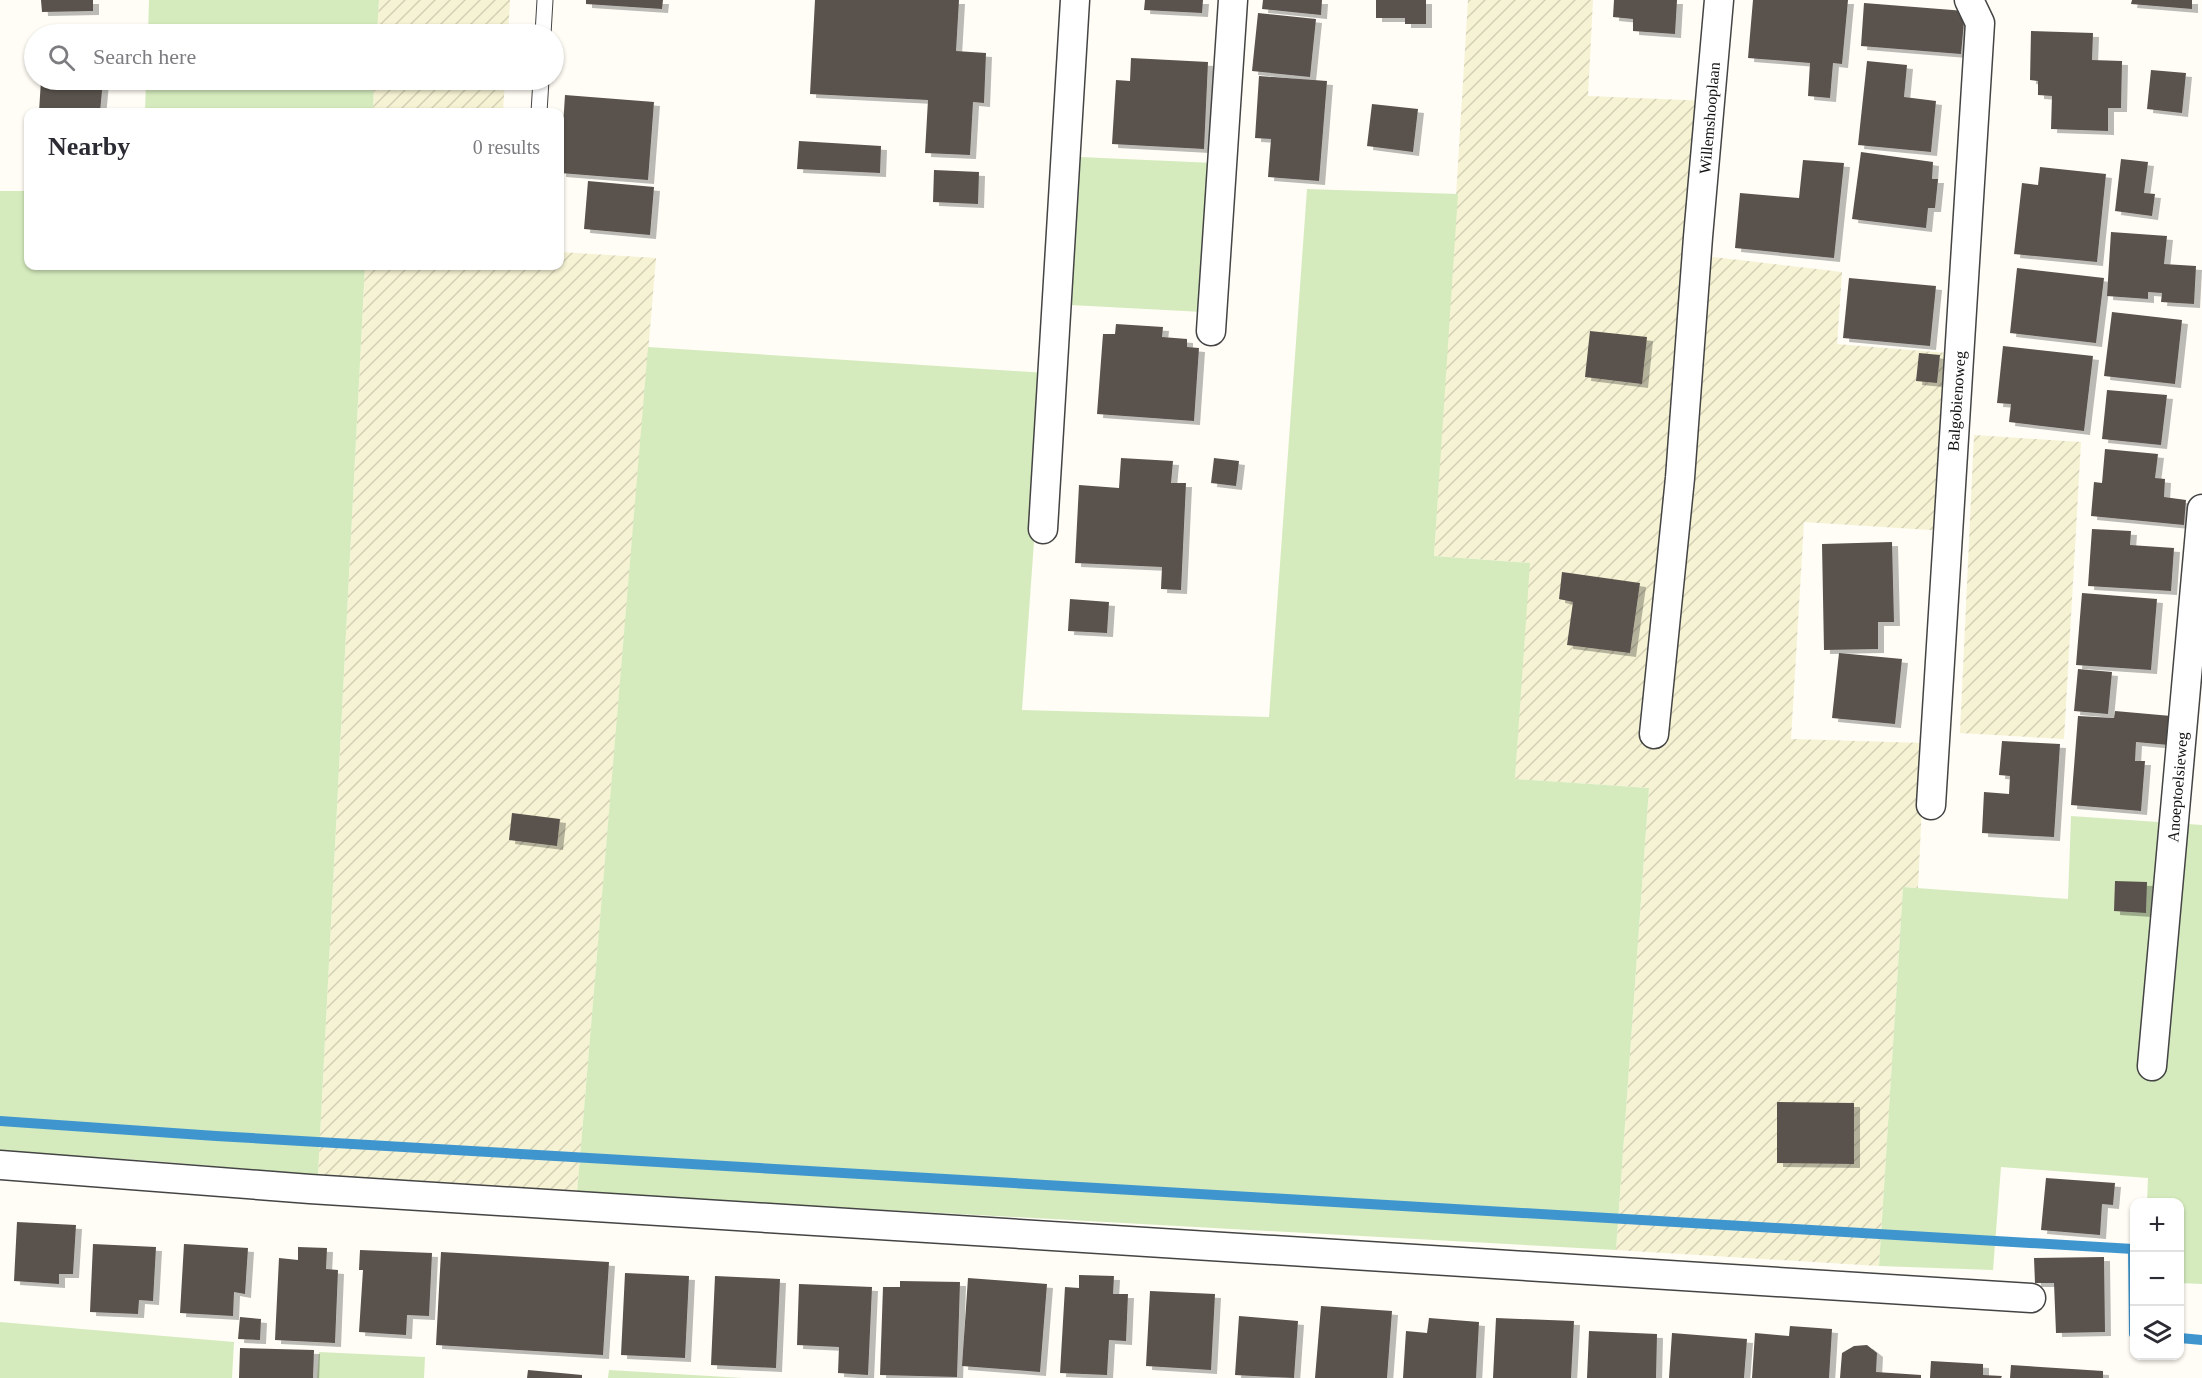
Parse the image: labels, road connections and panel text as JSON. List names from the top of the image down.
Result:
{
  "streets": {
    "street": ["Willemshooplaan", "Balgobienoweg", "Anoeptoelsieweg"]
  },
  "page": {
    "search": "Search here",
    "heading": ["Nearby", "0 results"],
    "map_buttons": ["+", "−"]
  }
}
